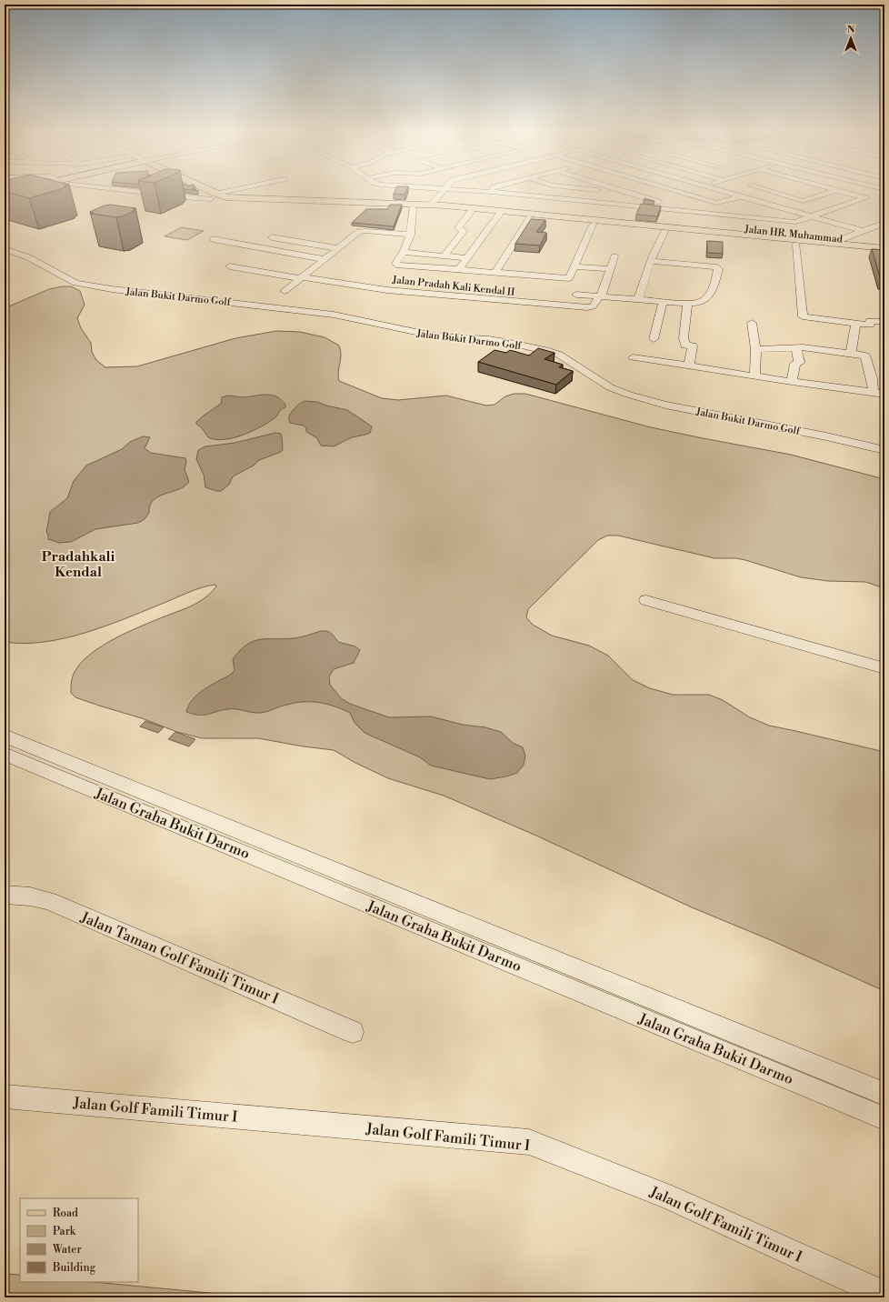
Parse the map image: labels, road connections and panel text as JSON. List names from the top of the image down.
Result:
{
  "streets": {
    "main road": ["Jalan HR. Muhammad"],
    "street": [
      "Jalan Pradah Kali Kendal II",
      "Jalan Bukit Darmo Golf",
      "Jalan Graha Bukit Darmo",
      "Jalan Taman Golf Famili Timur I",
      "Jalan Golf Famili Timur I"
    ]
  },
  "districts": ["Pradahkali Kendal"],
  "legend": [
    "Road",
    "Park",
    "Water",
    "Building"
  ],
  "north": "top"
}
